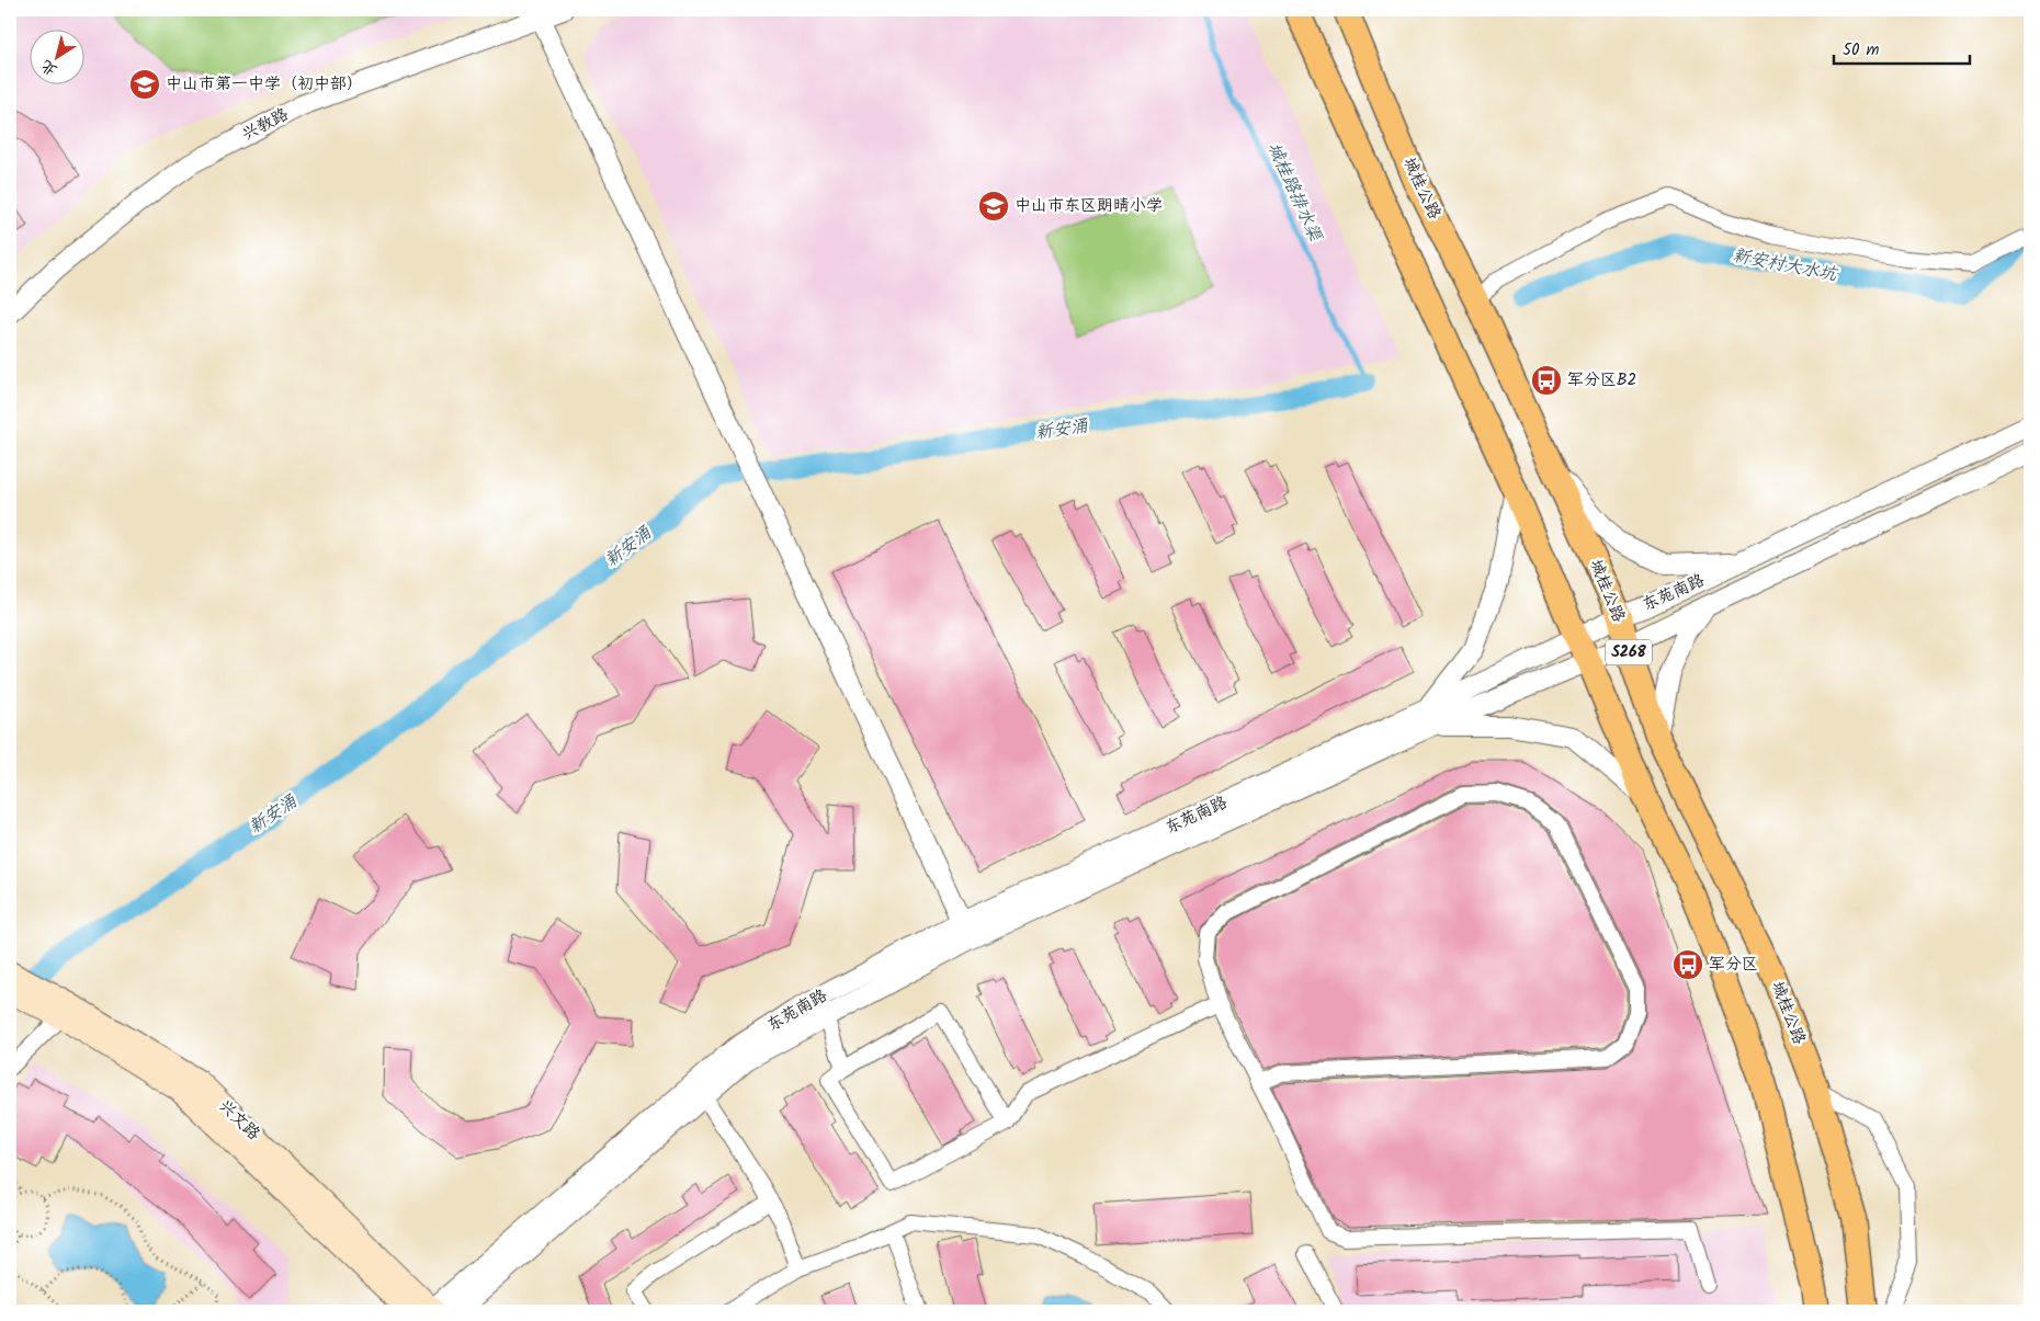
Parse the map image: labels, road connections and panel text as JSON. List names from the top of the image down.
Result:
{
  "streets": {
    "main road": ["城桂公路", "S268", "兴文路"],
    "street": ["兴教路", "东苑南路"]
  },
  "crossings": [
    ["城桂公路", "东苑南路"],
    ["东苑南路", "S268"],
    ["东苑南路", "兴文路"]
  ],
  "water": ["城桂路排水渠", "新安村大水坑", "新安涌"],
  "places": {
    "school or university": ["中山市第一中学（初中部）", "中山市东区朗晴小学"],
    "bus stop": ["军分区B2", "军分区"]
  },
  "scale_bar": "50 m",
  "north": "bottom left"
}
